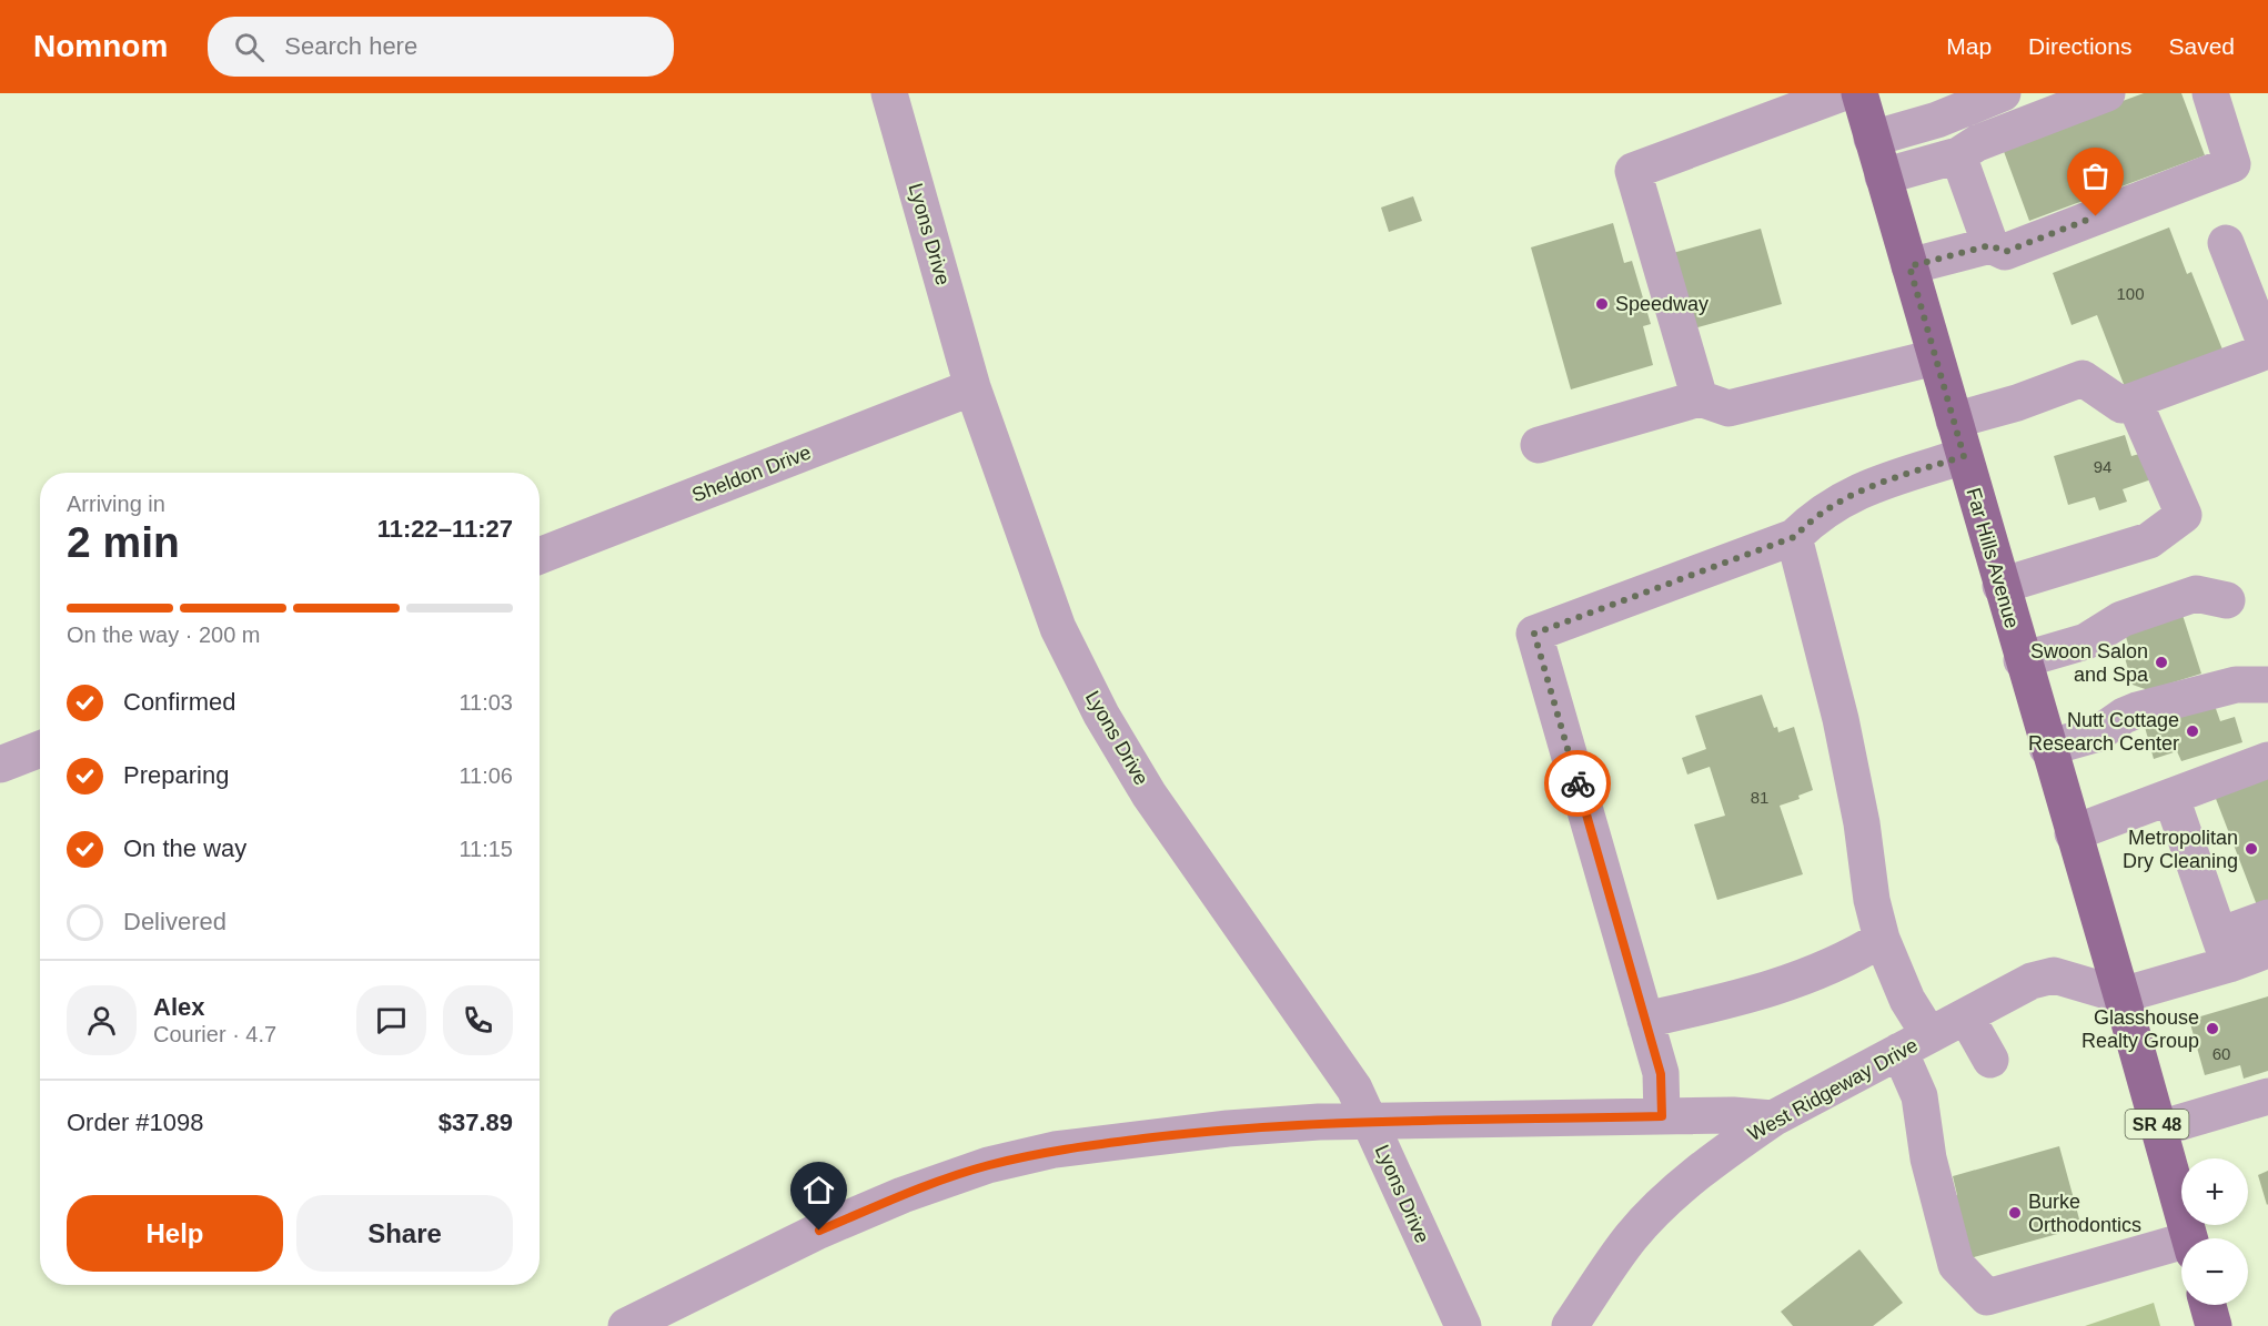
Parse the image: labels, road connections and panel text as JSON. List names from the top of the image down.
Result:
{
  "streets": {
    "main road": ["Far Hills Avenue", "SR 48"],
    "street": ["Lyons Drive", "Sheldon Drive", "West Ridgeway Drive"]
  },
  "crossings": [
    ["Lyons Drive", "Sheldon Drive"],
    ["Far Hills Avenue", "West Ridgeway Drive"]
  ],
  "places": [
    "Speedway",
    "Swoon Salon and Spa",
    "Nutt Cottage Research Center",
    "Metropolitan Dry Cleaning",
    "Glasshouse Realty Group",
    "Burke Orthodontics"
  ],
  "house_numbers": [
    "100",
    "94",
    "81",
    "60"
  ],
  "page": {
    "header": "Nomnom",
    "search": "Search here",
    "nav": ["Map", "Directions", "Saved"],
    "heading": ["2 min", "Arriving in", "11:22–11:27"],
    "panel": [
      "Alex",
      "Courier · 4.7",
      "Order #1098",
      "$37.89"
    ],
    "bar": "On the way · 200 m",
    "list": [
      ["Confirmed", "11:03"],
      ["Preparing", "11:06"],
      ["On the way", "11:15"],
      "Delivered"
    ],
    "map_buttons": ["+", "−"],
    "buttons": ["Help", "Share"]
  }
}
